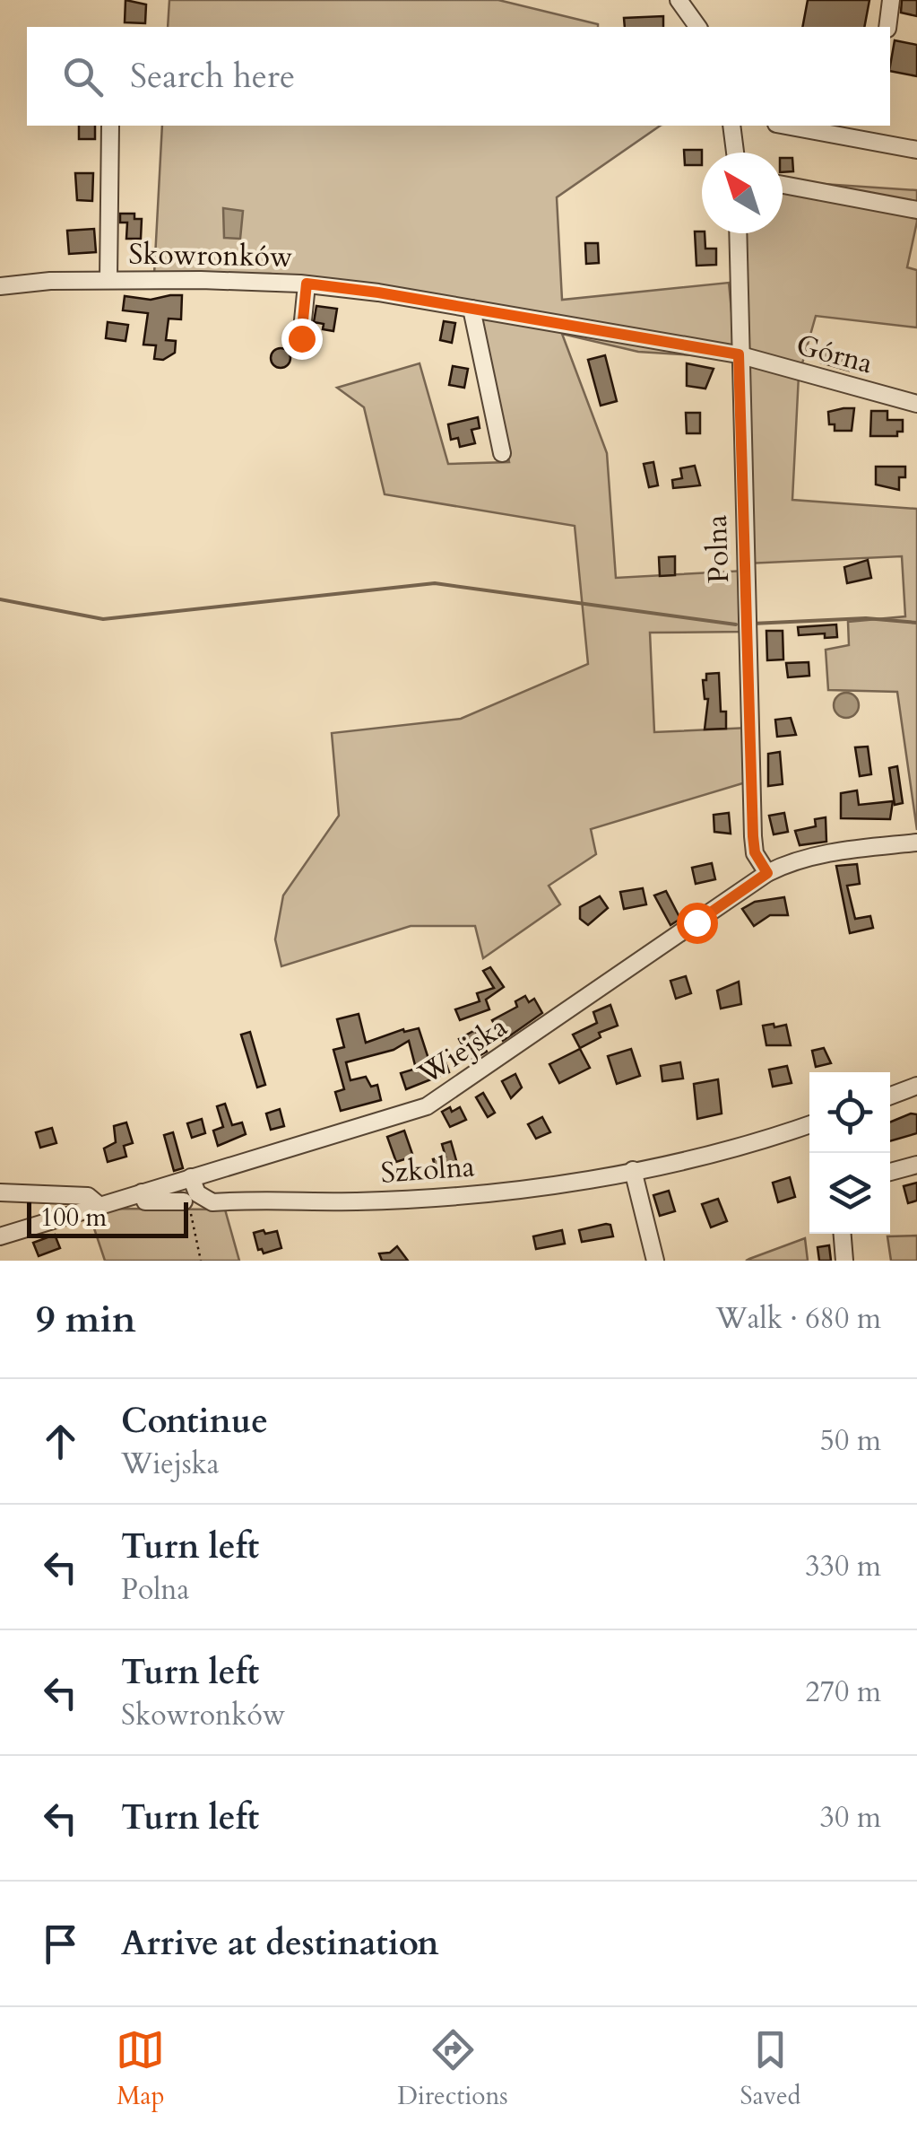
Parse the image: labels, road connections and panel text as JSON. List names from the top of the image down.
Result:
{
  "streets": {
    "street": [
      "Skowronków",
      "Górna",
      "Polna",
      "Wiejska",
      "Szkolna"
    ]
  },
  "crossings": [
    ["Skowronków", "Górna"],
    ["Skowronków", "Polna"],
    ["Górna", "Polna"],
    ["Polna", "Wiejska"],
    ["Wiejska", "Szkolna"]
  ],
  "scale_bar": "100 m",
  "north": "top left",
  "page": {
    "search": "Search here",
    "scale": "100 m",
    "heading": ["9 min", "Walk · 680 m"],
    "list": [
      ["Continue", "Wiejska", "50 m"],
      ["Turn left", "Polna", "330 m"],
      ["Turn left", "Skowronków", "270 m"],
      ["Turn left", "30 m"],
      "Arrive at destination"
    ],
    "nav": ["Map", "Directions", "Saved"]
  }
}
